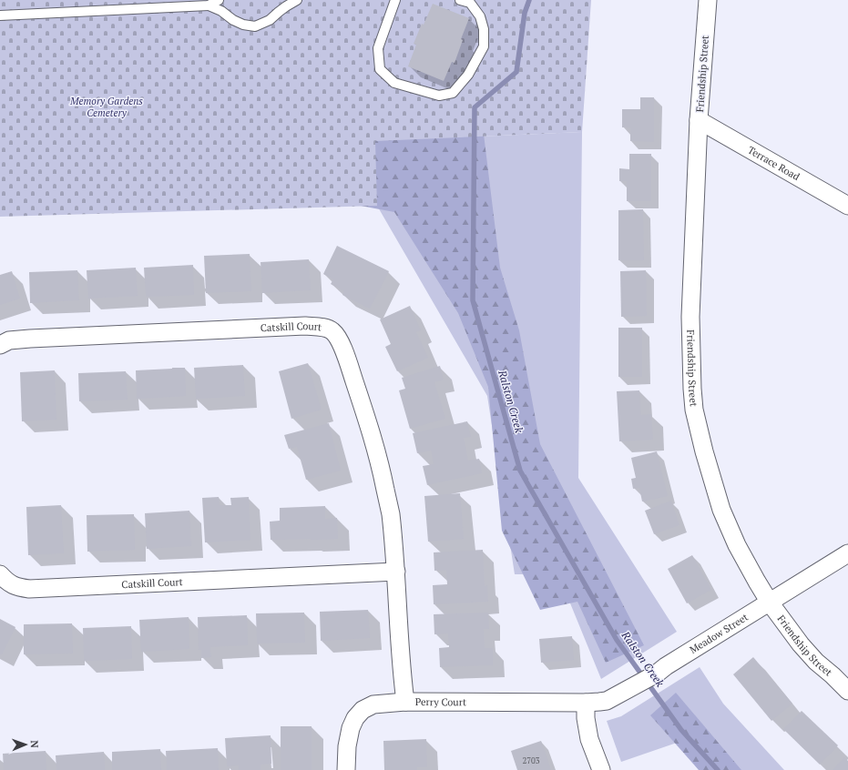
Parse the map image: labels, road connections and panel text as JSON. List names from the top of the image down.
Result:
{
  "streets": {
    "street": [
      "Friendship Street",
      "Terrace Road",
      "Catskill Court",
      "Meadow Street",
      "Perry Court"
    ]
  },
  "crossings": [
    ["Friendship Street", "Terrace Road"],
    ["Friendship Street", "Meadow Street"],
    ["Catskill Court", "Perry Court"],
    ["Meadow Street", "Perry Court"]
  ],
  "water": ["Ralston Creek"],
  "parks": ["Memory Gardens Cemetery"],
  "house_numbers": ["2703"],
  "north": "right"
}
